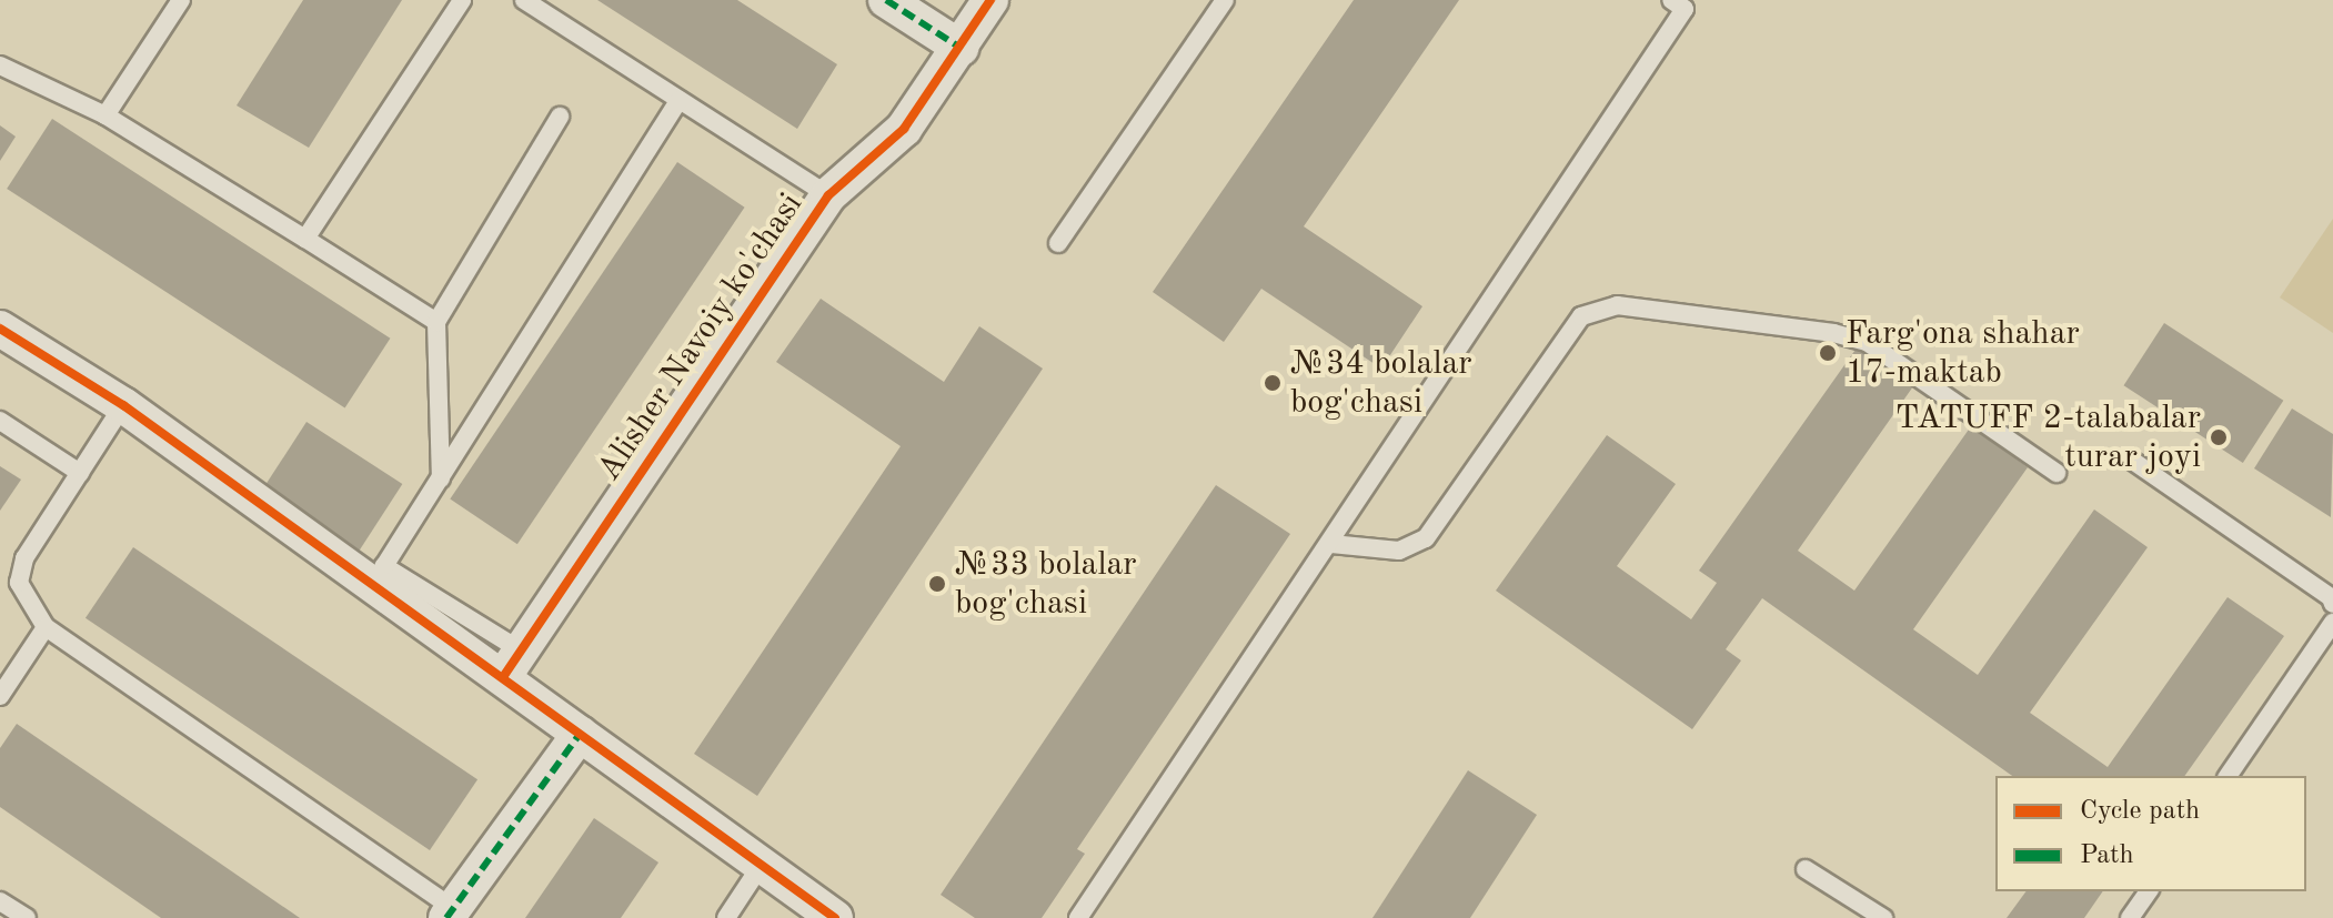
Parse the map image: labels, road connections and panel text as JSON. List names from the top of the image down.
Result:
{
  "streets": {
    "street": ["Alisher Navoiy ko'chasi"]
  },
  "places": [
    "Farg'ona shahar 17-maktab",
    "№34 bolalar bog'chasi",
    "TATUFF 2-talabalar turar joyi",
    "№33 bolalar bog'chasi"
  ],
  "legend": ["Cycle path", "Path"]
}
